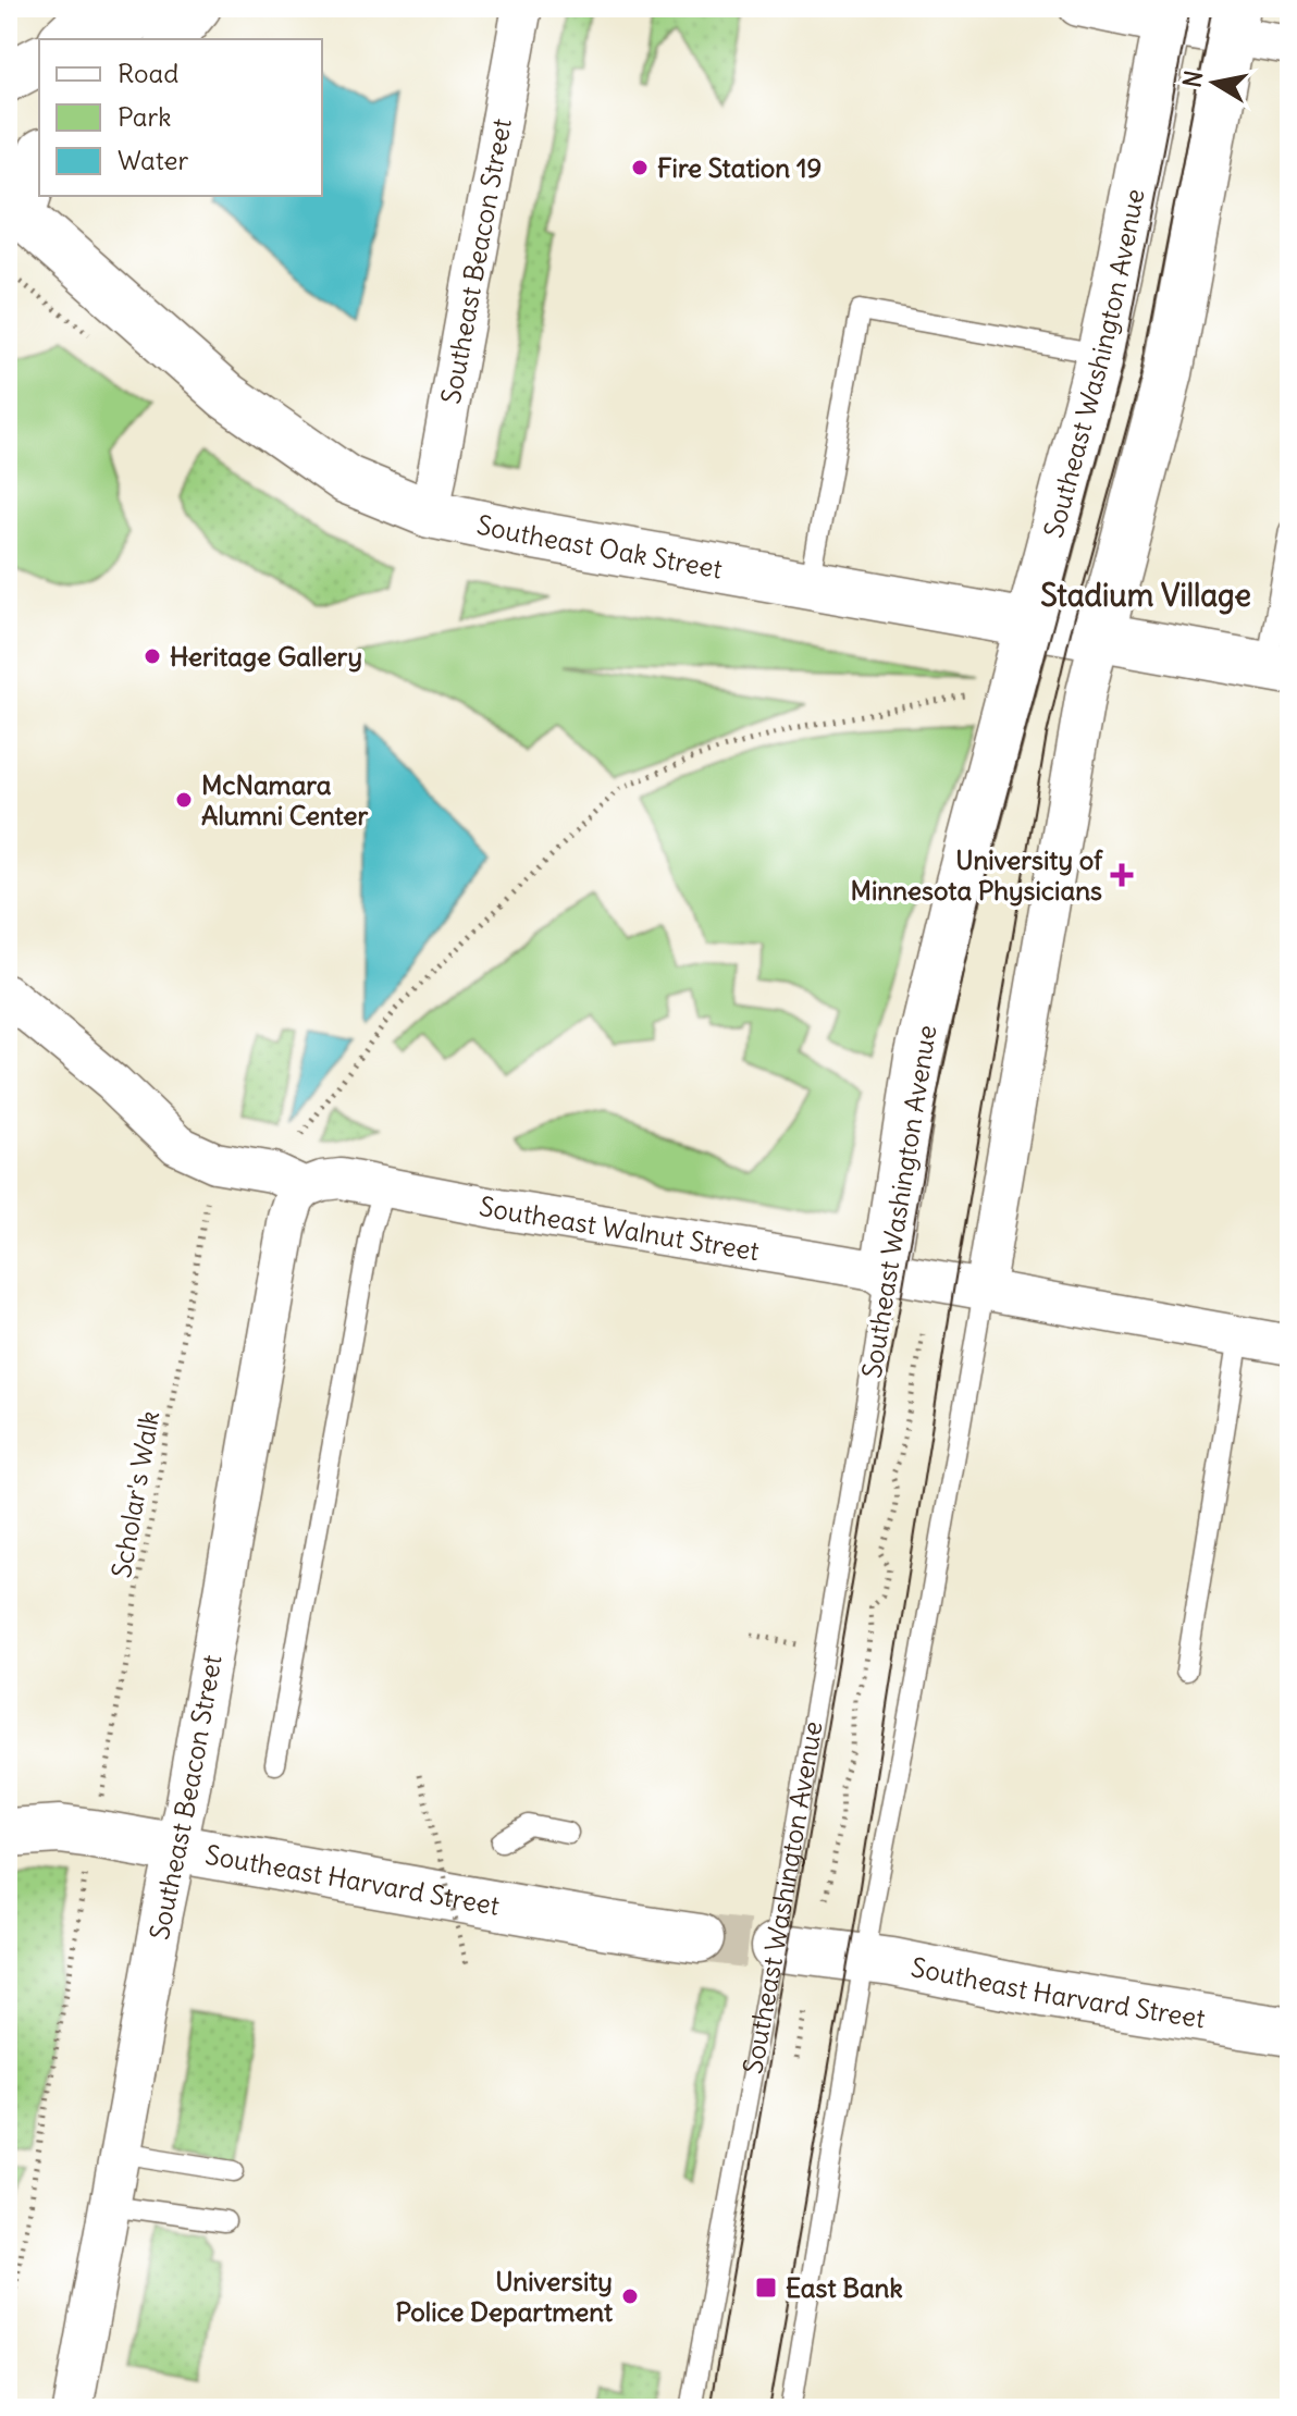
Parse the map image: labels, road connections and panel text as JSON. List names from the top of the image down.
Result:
{
  "streets": {
    "street": [
      "Southeast Beacon Street",
      "Southeast Washington Avenue",
      "Southeast Oak Street",
      "Southeast Walnut Street",
      "Southeast Harvard Street"
    ],
    "path": ["Scholar's Walk"]
  },
  "crossings": [
    ["Southeast Beacon Street", "Southeast Oak Street"],
    ["Southeast Beacon Street", "Southeast Walnut Street"],
    ["Southeast Beacon Street", "Southeast Harvard Street"],
    ["Southeast Washington Avenue", "Southeast Oak Street"],
    ["Southeast Washington Avenue", "Southeast Walnut Street"],
    ["Southeast Washington Avenue", "Southeast Harvard Street"]
  ],
  "districts": ["Stadium Village"],
  "places": {
    "other": [
      "Fire Station 19",
      "Heritage Gallery",
      "McNamara Alumni Center",
      "University Police Department"
    ],
    "health": ["University of Minnesota Physicians"],
    "transit": ["East Bank"]
  },
  "legend": ["Road", "Park", "Water"],
  "north": "left"
}
